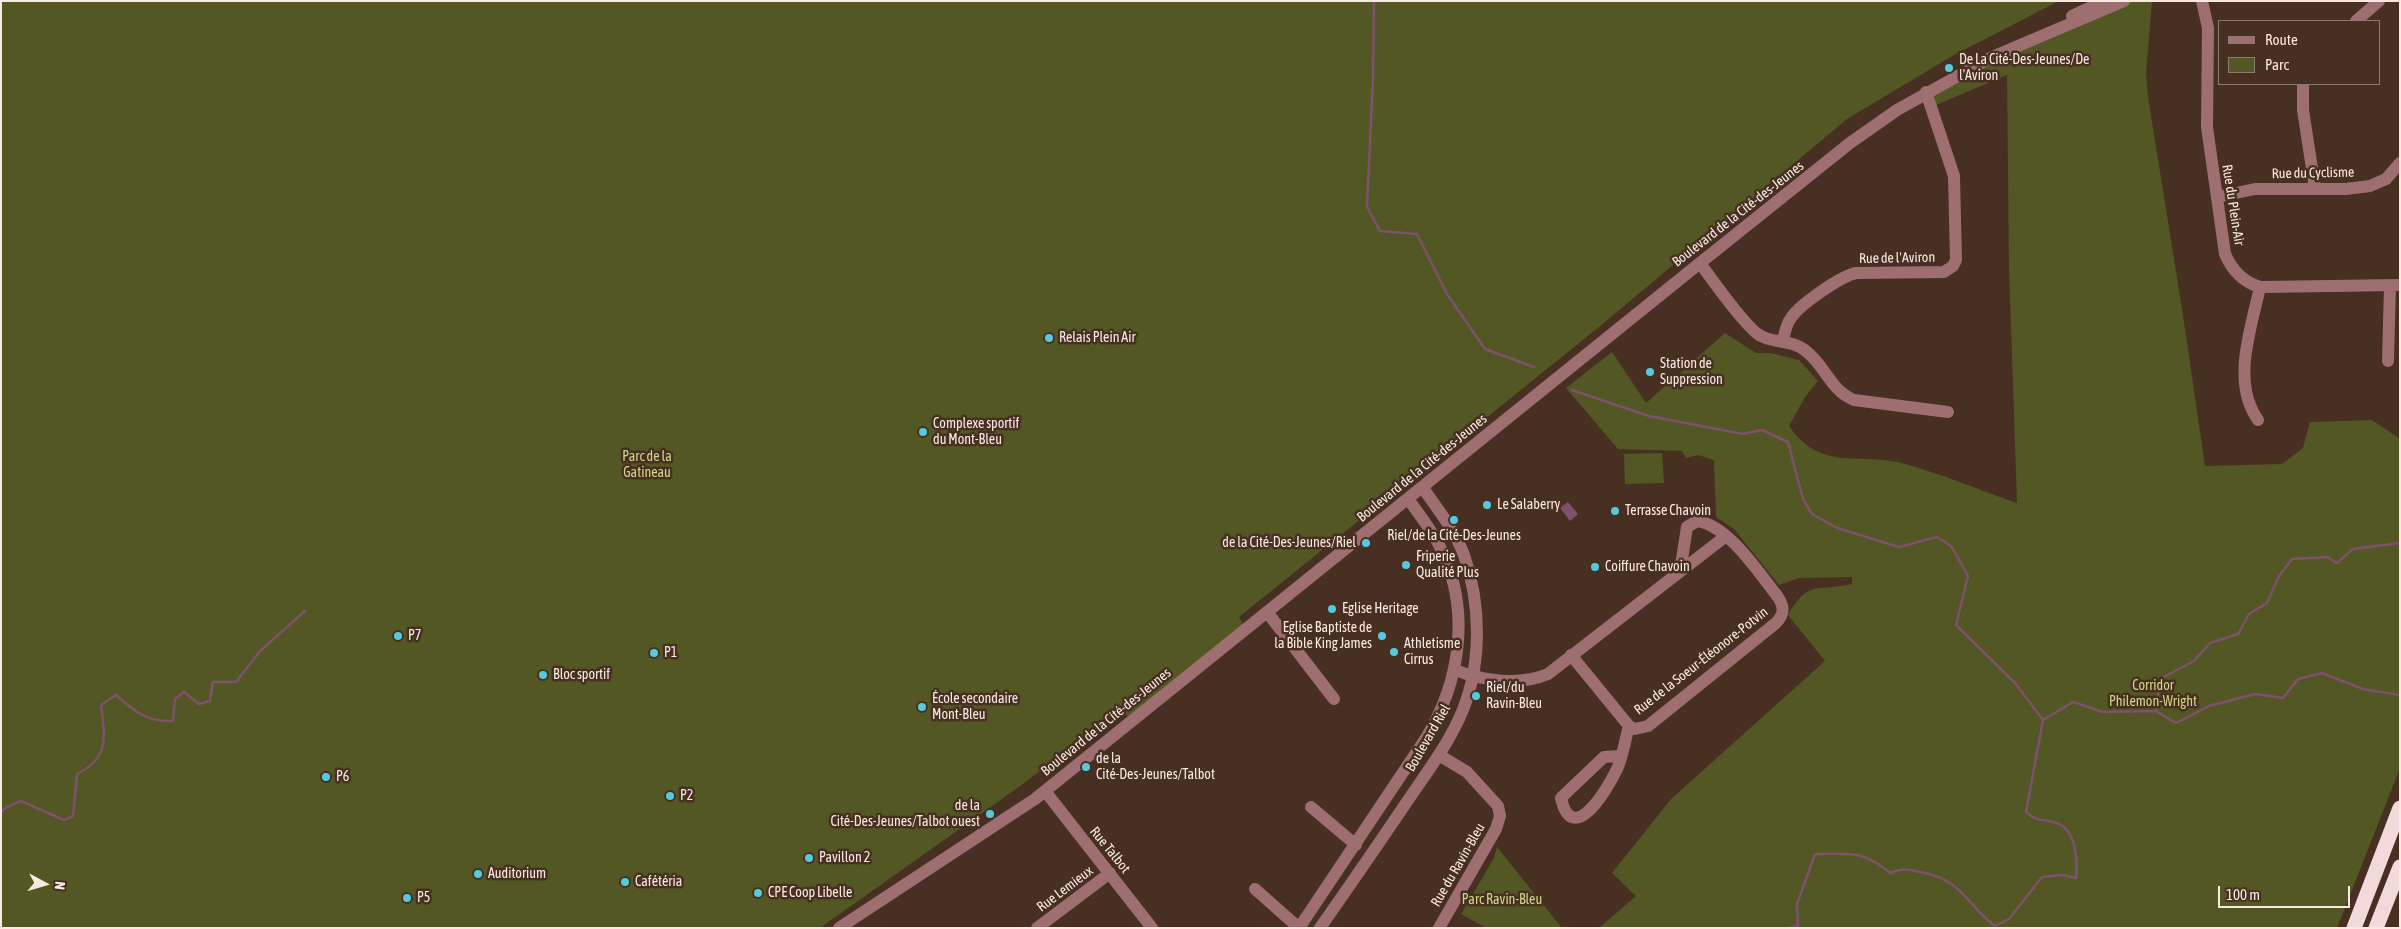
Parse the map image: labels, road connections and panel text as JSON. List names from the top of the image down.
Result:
{
  "streets": {
    "street": [
      "Rue du Cyclisme",
      "Rue du Plein-Air",
      "Boulevard de la Cité-des-Jeunes",
      "Rue de l'Aviron",
      "Rue de la Soeur-Éléonore-Potvin",
      "Boulevard Riel",
      "Rue Talbot",
      "Rue du Ravin-Bleu",
      "Rue Lemieux"
    ]
  },
  "crossings": [
    ["Rue du Cyclisme", "Rue du Plein-Air"],
    ["Boulevard de la Cité-des-Jeunes", "Rue de l'Aviron"],
    ["Boulevard de la Cité-des-Jeunes", "Boulevard Riel"],
    ["Boulevard de la Cité-des-Jeunes", "Rue Talbot"],
    ["Boulevard Riel", "Rue du Ravin-Bleu"],
    ["Rue Talbot", "Rue Lemieux"]
  ],
  "parks": ["Parc de la Gatineau", "Corridor Philemon-Wright", "Parc Ravin-Bleu"],
  "places": [
    "De La Cité-Des-Jeunes/De l'Aviron",
    "Relais Plein Air",
    "Station de Suppression",
    "Complexe sportif du Mont-Bleu",
    "Le Salaberry",
    "Terrasse Chavoin",
    "Riel/de la Cité-Des-Jeunes",
    "de la Cité-Des-Jeunes/Riel",
    "Friperie Qualité Plus",
    "Coiffure Chavoin",
    "Eglise Heritage",
    "P7",
    "Eglise Baptiste de la Bible King James",
    "Athletisme Cirrus",
    "P1",
    "Bloc sportif",
    "Riel/du Ravin-Bleu",
    "École secondaire Mont-Bleu",
    "de la Cité-Des-Jeunes/Talbot",
    "P6",
    "P2",
    "de la Cité-Des-Jeunes/Talbot ouest",
    "Pavillon 2",
    "Auditorium",
    "Cafétéria",
    "CPE Coop Libelle",
    "P5"
  ],
  "legend": ["Route", "Parc"],
  "scale_bar": "100 m",
  "north": "right"
}
